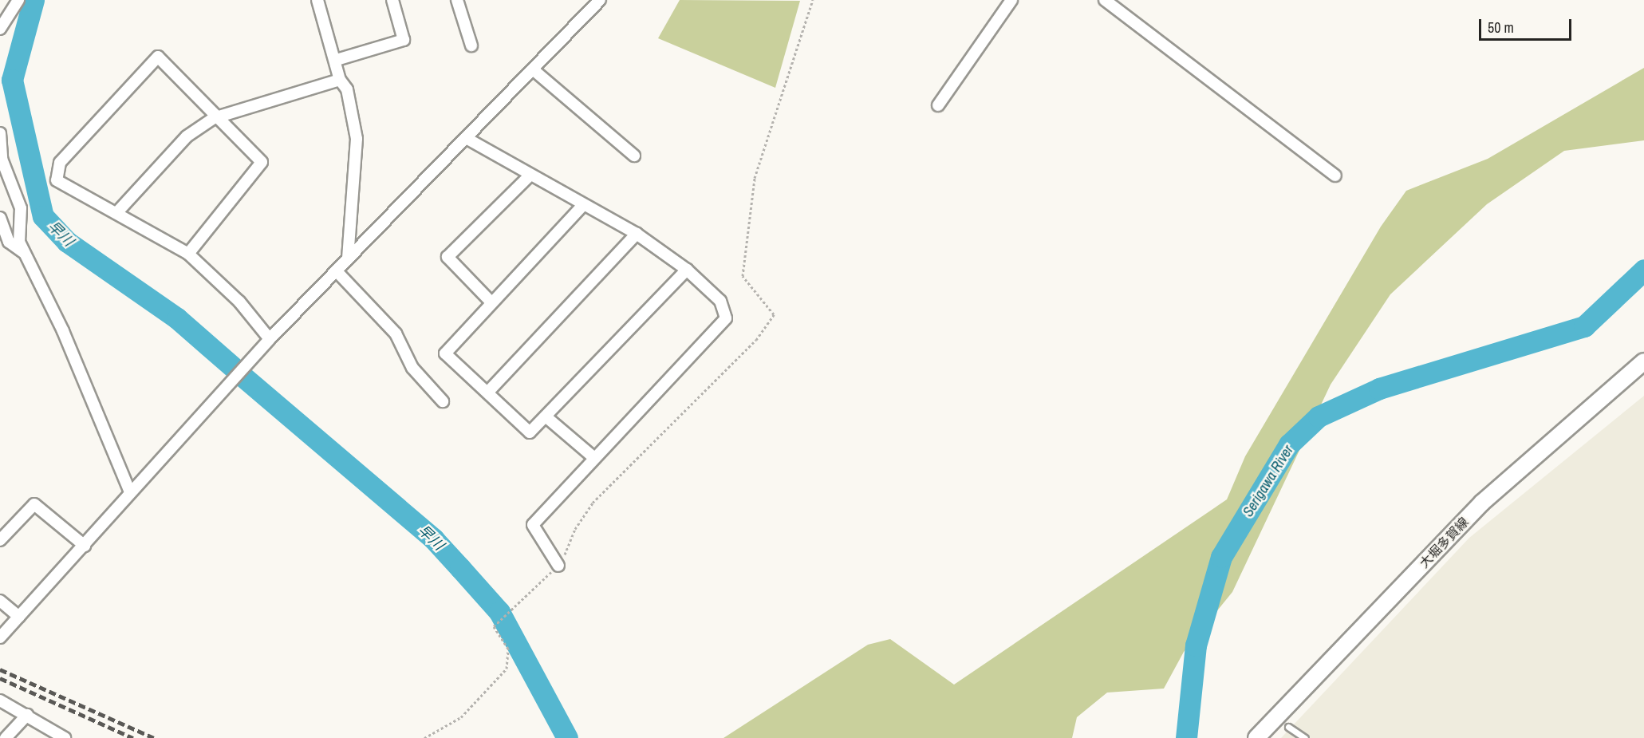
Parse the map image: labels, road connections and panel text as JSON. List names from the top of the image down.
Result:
{
  "streets": {
    "main road": ["大堀多賀線"]
  },
  "water": ["早川", "Serigawa River"],
  "scale_bar": "50 m"
}
